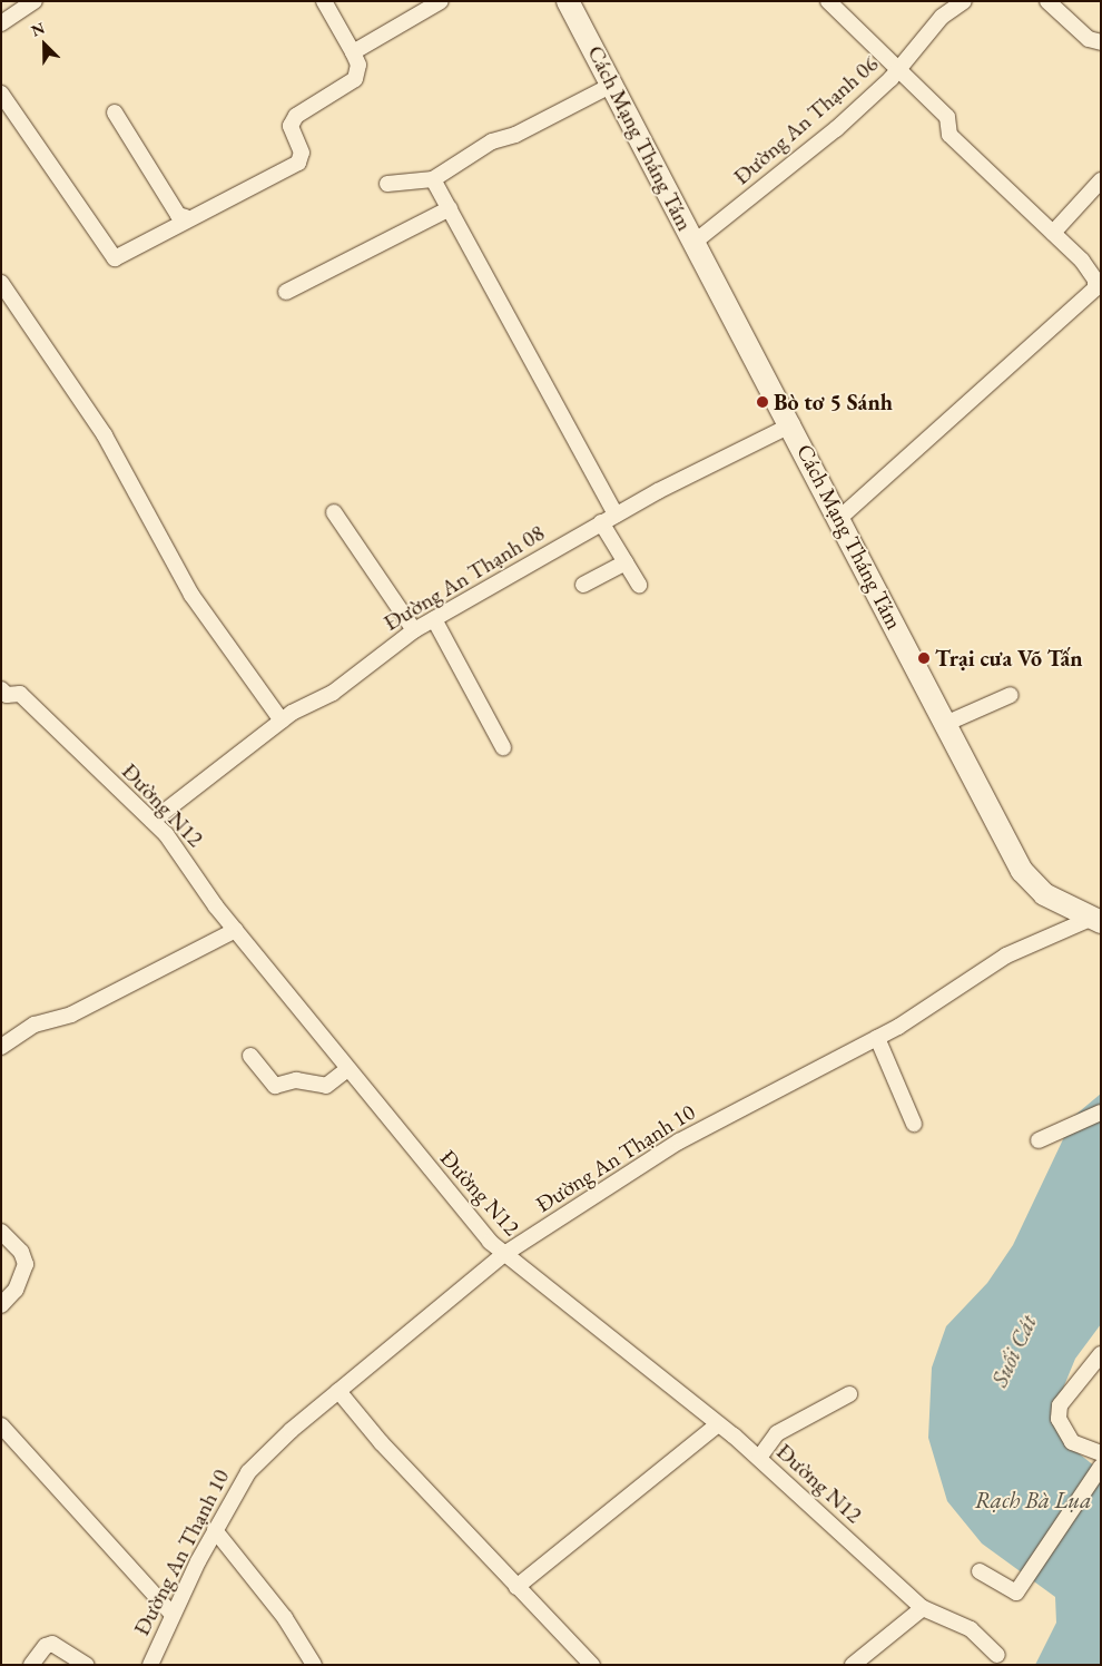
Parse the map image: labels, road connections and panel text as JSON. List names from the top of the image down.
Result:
{
  "streets": {
    "main road": ["Cách Mạng Tháng Tám"],
    "street": [
      "Đường An Thạnh 06",
      "Đường An Thạnh 08",
      "Đường N12",
      "Đường An Thạnh 10"
    ]
  },
  "crossings": [
    ["Đường An Thạnh 06", "Cách Mạng Tháng Tám"],
    ["Cách Mạng Tháng Tám", "Đường An Thạnh 08"],
    ["Cách Mạng Tháng Tám", "Đường An Thạnh 10"],
    ["Đường An Thạnh 08", "Đường N12"],
    ["Đường N12", "Đường An Thạnh 10"]
  ],
  "water": ["Suối Cát", "Rạch Bà Lụa"],
  "places": ["Bò tơ 5 Sánh", "Trại cưa Võ Tấn"],
  "north": "top left"
}
